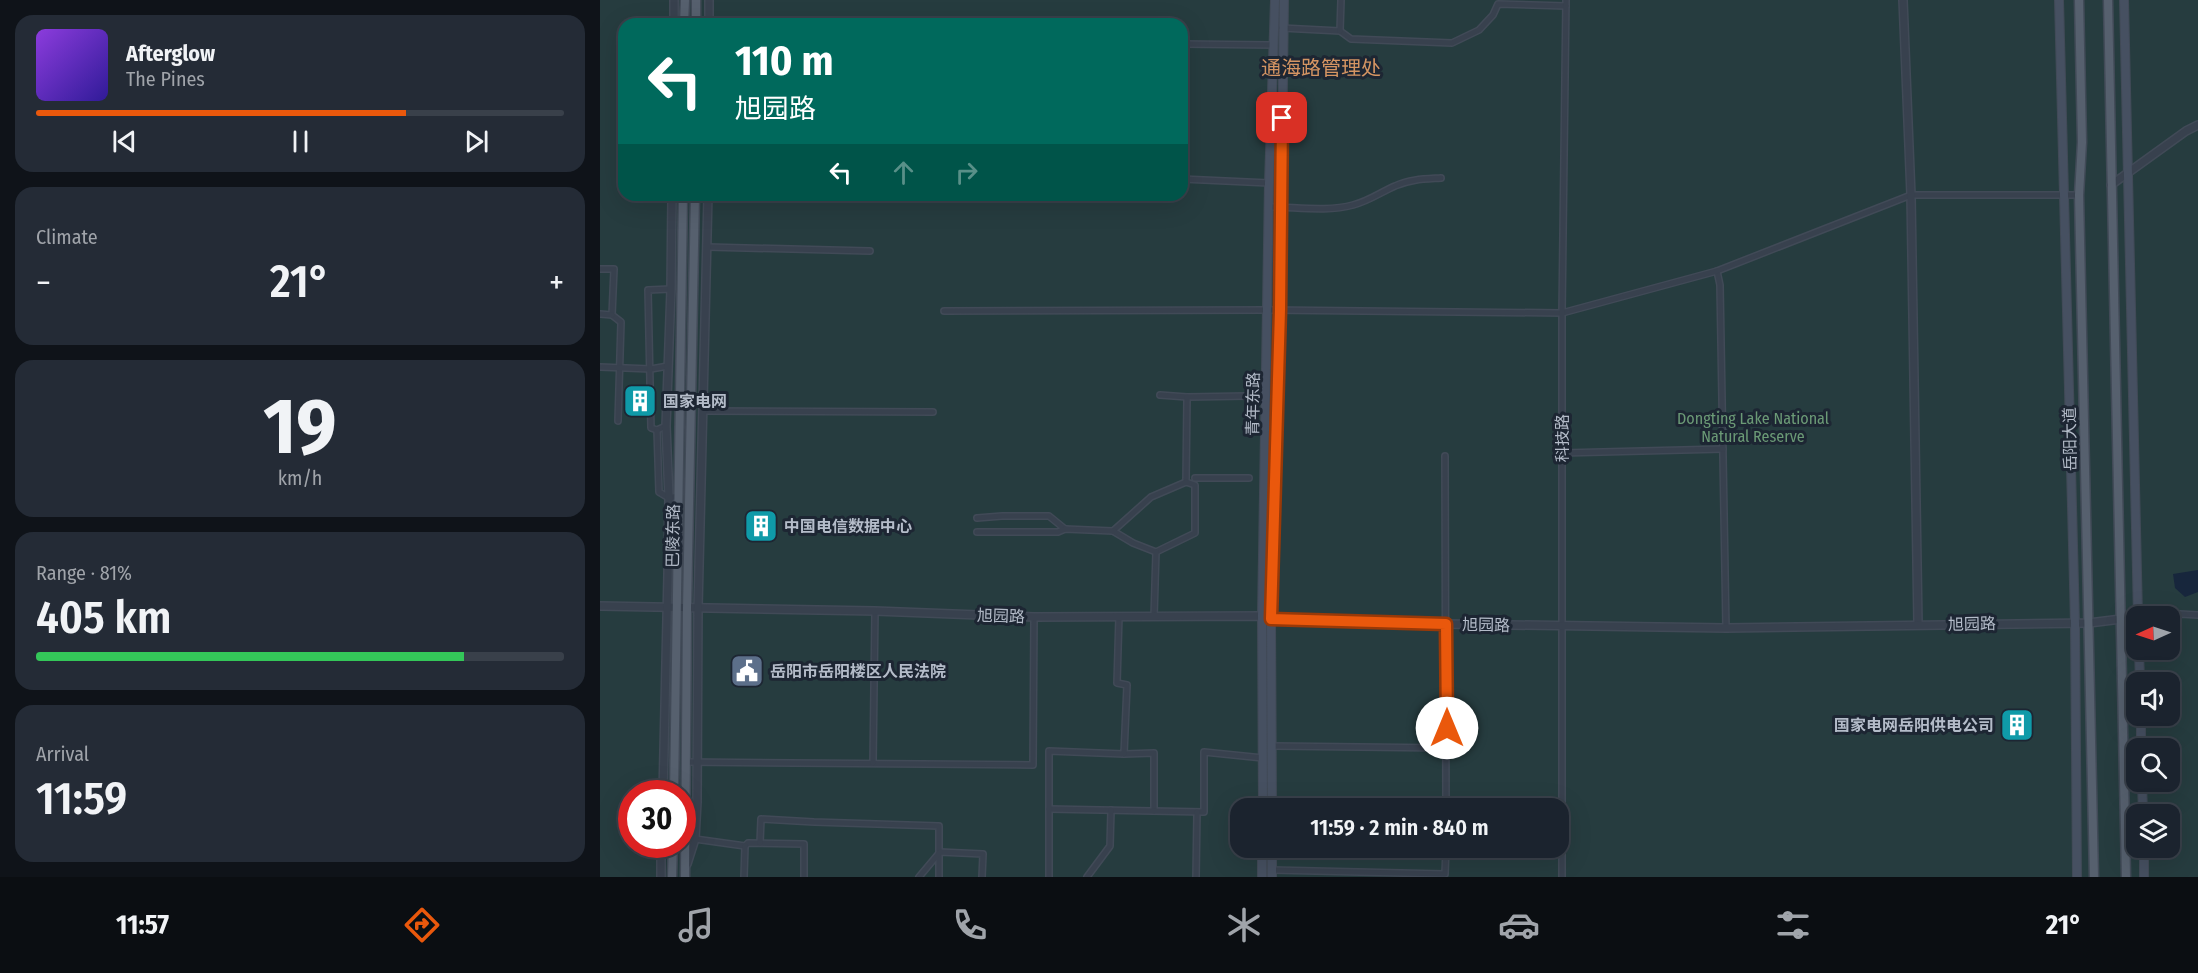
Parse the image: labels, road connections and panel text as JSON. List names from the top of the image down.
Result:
{
  "streets": {
    "main road": ["青年东路", "岳阳大道", "巴陵东路"],
    "street": ["科技路", "旭园路"]
  },
  "crossings": [
    ["青年东路", "旭园路"],
    ["科技路", "旭园路"],
    ["岳阳大道", "旭园路"],
    ["巴陵东路", "旭园路"]
  ],
  "districts": ["通海路管理处"],
  "parks": ["Dongting Lake National Natural Reserve"],
  "places": {
    "building": ["国家电网", "中国电信数据中心", "国家电网岳阳供电公司"],
    "public building": ["岳阳市岳阳楼区人民法院"]
  },
  "north": "left",
  "page": {
    "turn": ["110 m", "旭园路"],
    "song": ["Afterglow", "The Pines"],
    "tile": [
      "Climate",
      ["19", "km/h"],
      ["Range · 81%", "405 km"],
      ["Arrival", "11:59"]
    ],
    "heat": ["−", "21°", "+"],
    "limit": "30",
    "trip": "11:59 · 2 min · 840 m",
    "tabs": ["11:57", "21°"]
  }
}
